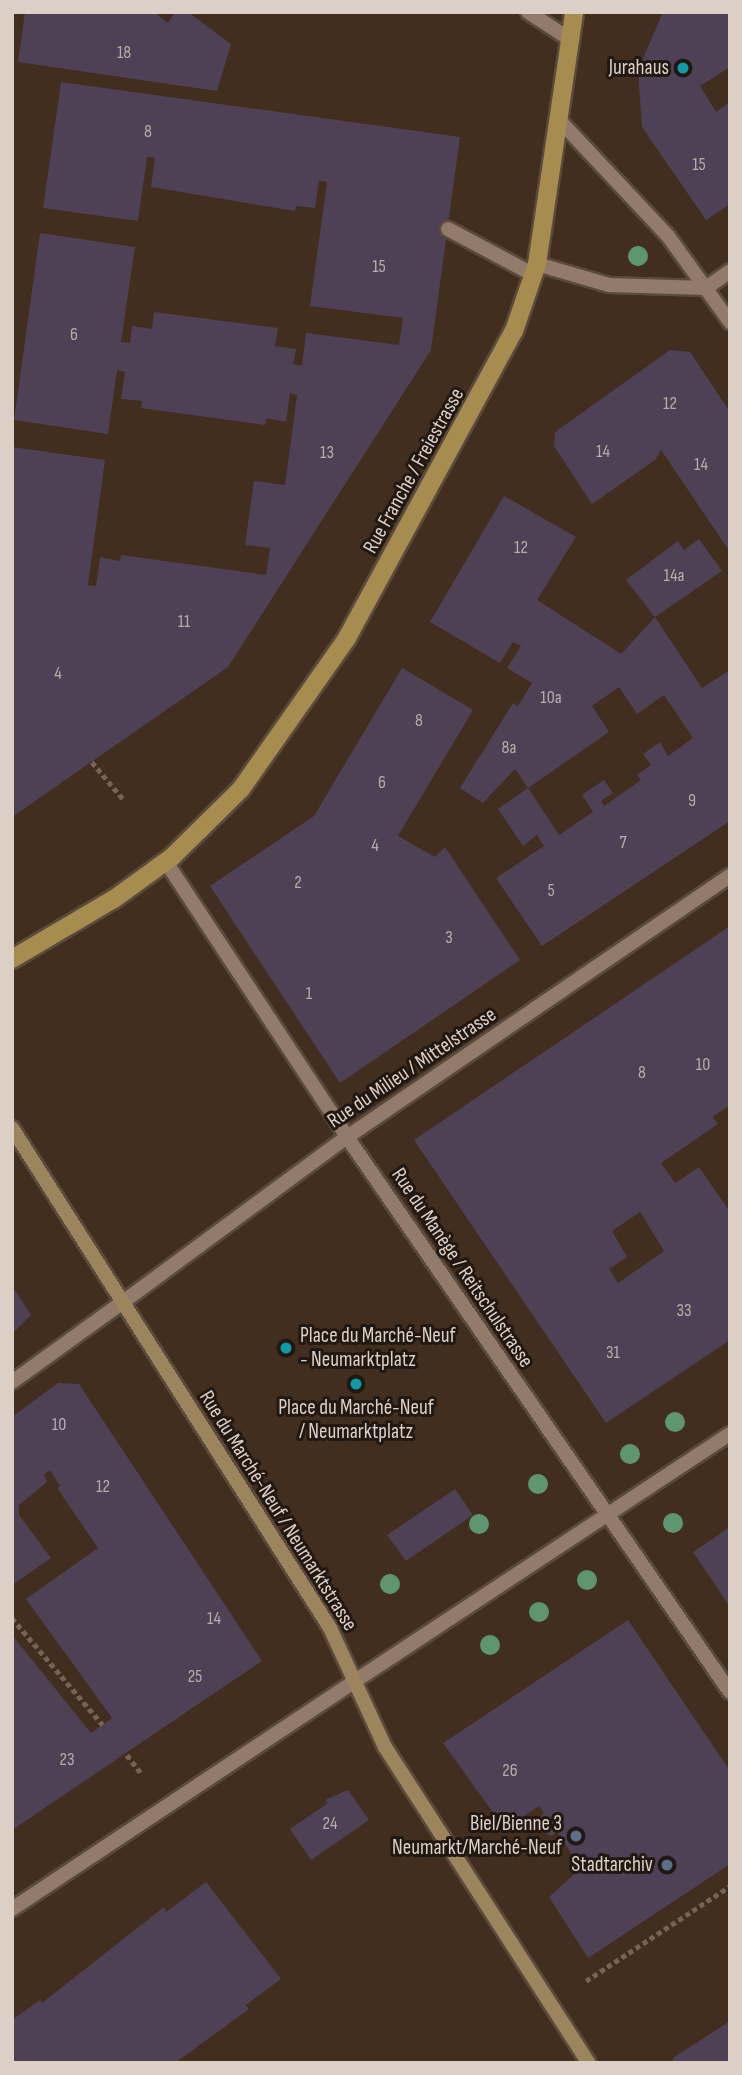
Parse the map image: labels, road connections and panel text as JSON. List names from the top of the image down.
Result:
{
  "streets": {
    "main road": ["Rue Franche / Freiestrasse", "Rue du Marché-Neuf / Neumarktstrasse"],
    "street": ["Rue du Milieu / Mittelstrasse", "Rue du Manège / Reitschulstrasse"]
  },
  "crossings": [
    ["Rue Franche / Freiestrasse", "Rue du Manège / Reitschulstrasse"],
    ["Rue du Milieu / Mittelstrasse", "Rue du Manège / Reitschulstrasse"],
    ["Rue du Milieu / Mittelstrasse", "Rue du Marché-Neuf / Neumarktstrasse"]
  ],
  "places": [
    "Jurahaus",
    "Place du Marché-Neuf - Neumarktplatz",
    "Place du Marché-Neuf / Neumarktplatz",
    "Biel/Bienne 3 Neumarkt/Marché-Neuf",
    "Stadtarchiv"
  ],
  "house_numbers": [
    "18",
    "8",
    "15",
    "15",
    "6",
    "12",
    "14",
    "13",
    "14",
    "12",
    "14a",
    "11",
    "4",
    "10a",
    "8",
    "8a",
    "6",
    "9",
    "7",
    "4",
    "2",
    "5",
    "3",
    "1",
    "10",
    "8",
    "33",
    "31",
    "10",
    "12",
    "14",
    "25",
    "23",
    "26",
    "24"
  ]
}
